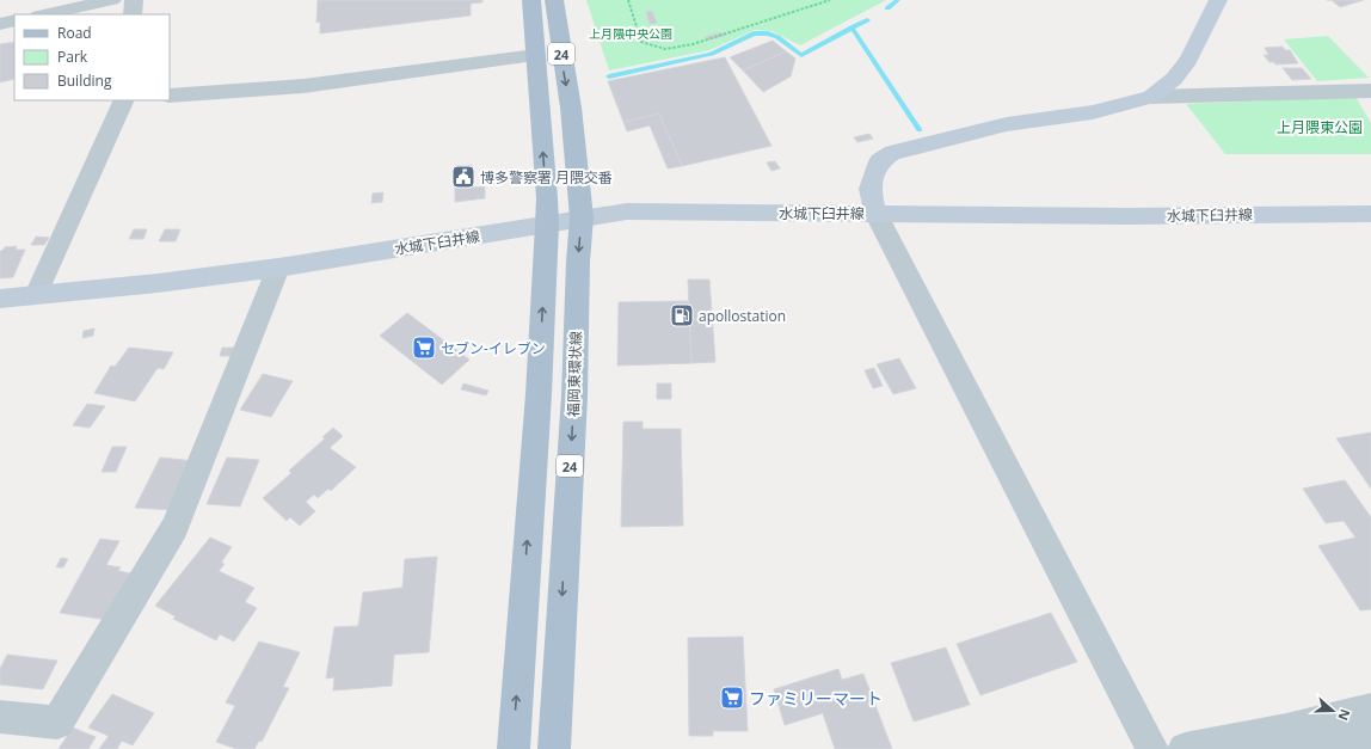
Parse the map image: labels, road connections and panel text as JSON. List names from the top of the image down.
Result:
{
  "streets": {
    "main road": ["24", "水城下臼井線", "福岡東環状線"]
  },
  "crossings": [
    ["24", "水城下臼井線"],
    ["水城下臼井線", "福岡東環状線"]
  ],
  "parks": ["上月隈中央公園", "上月隈東公園"],
  "places": {
    "public building": ["博多警察署 月隈交番"],
    "fuel station": ["apollostation"],
    "supermarket": ["セブン-イレブン", "ファミリーマート"]
  },
  "legend": ["Road", "Park", "Building"],
  "north": "right"
}
